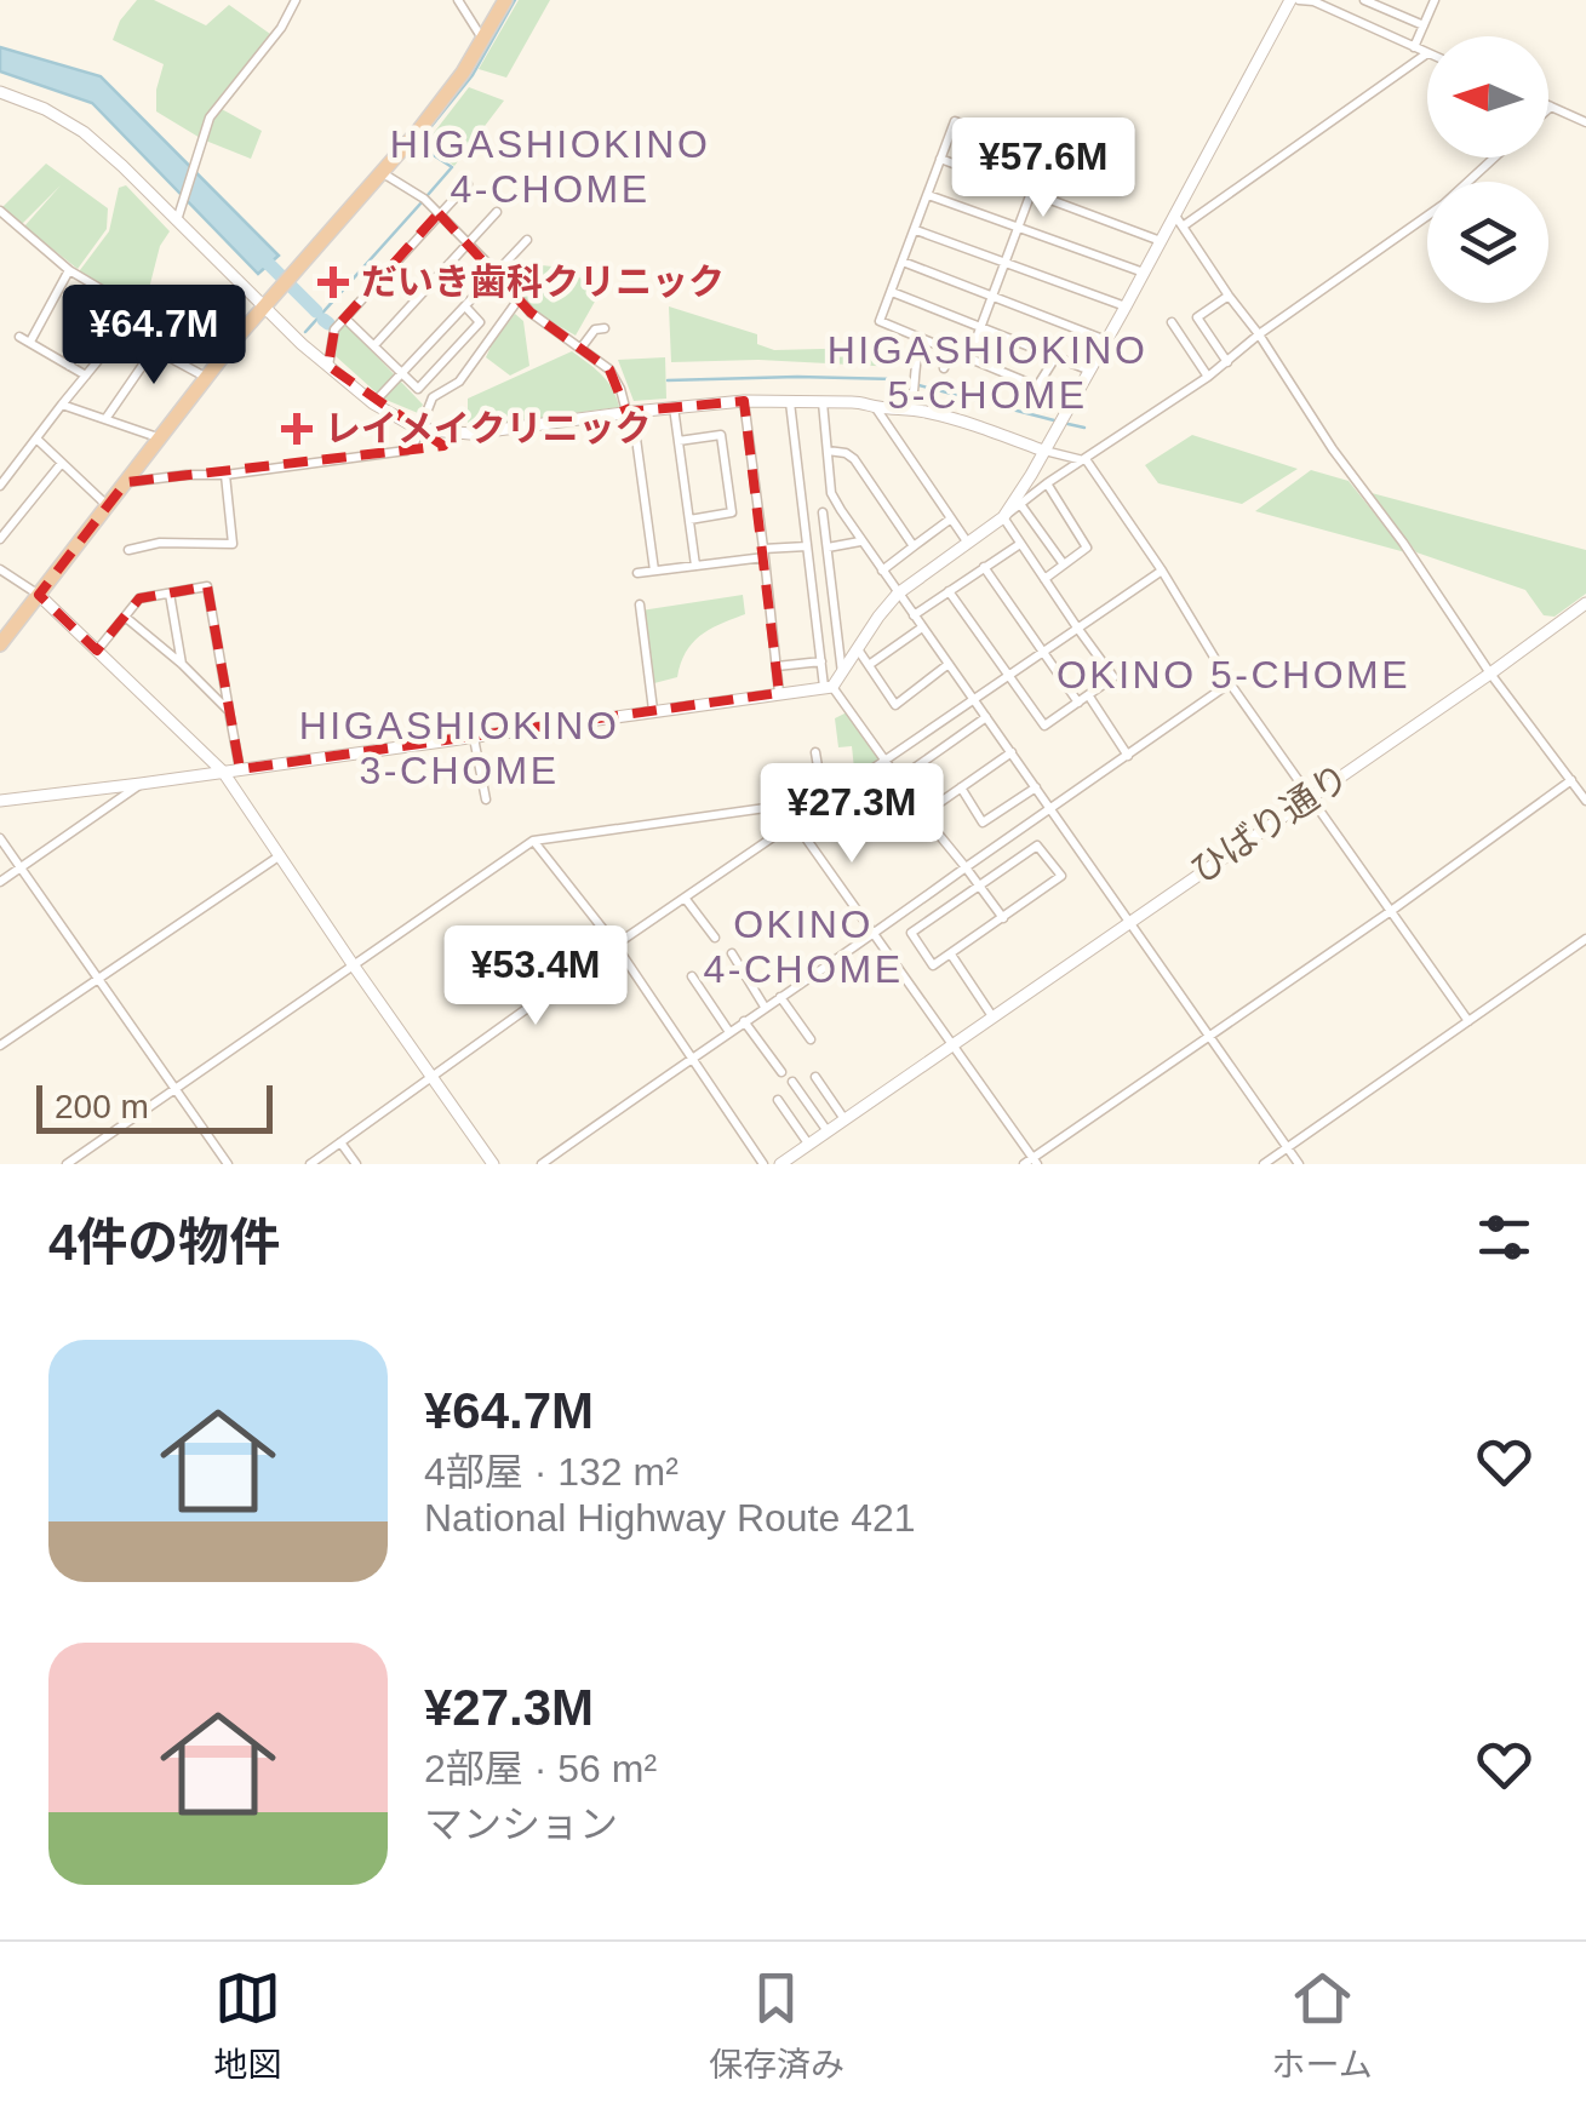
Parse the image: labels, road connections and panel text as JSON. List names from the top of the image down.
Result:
{
  "streets": {
    "street": ["ひばり通り"]
  },
  "districts": [
    "HIGASHIOKINO 4-CHOME",
    "HIGASHIOKINO 5-CHOME",
    "OKINO 5-CHOME",
    "HIGASHIOKINO 3-CHOME",
    "OKINO 4-CHOME"
  ],
  "places": {
    "health": ["だいき歯科クリニック", "レイメイクリニック"]
  },
  "scale_bar": "200 m",
  "north": "left",
  "page": {
    "price": [
      "¥57.6M",
      "¥64.7M",
      "¥27.3M",
      "¥53.4M"
    ],
    "scale": "200 m",
    "heading": "4件の物件",
    "list": [
      {
        "name": "¥64.7M",
        "note": "4部屋 · 132 m² · National Highway Route 421"
      },
      {
        "name": "¥27.3M",
        "note": "2部屋 · 56 m² · マンション"
      }
    ],
    "tabs": ["地図", "保存済み", "ホーム"]
  }
}
